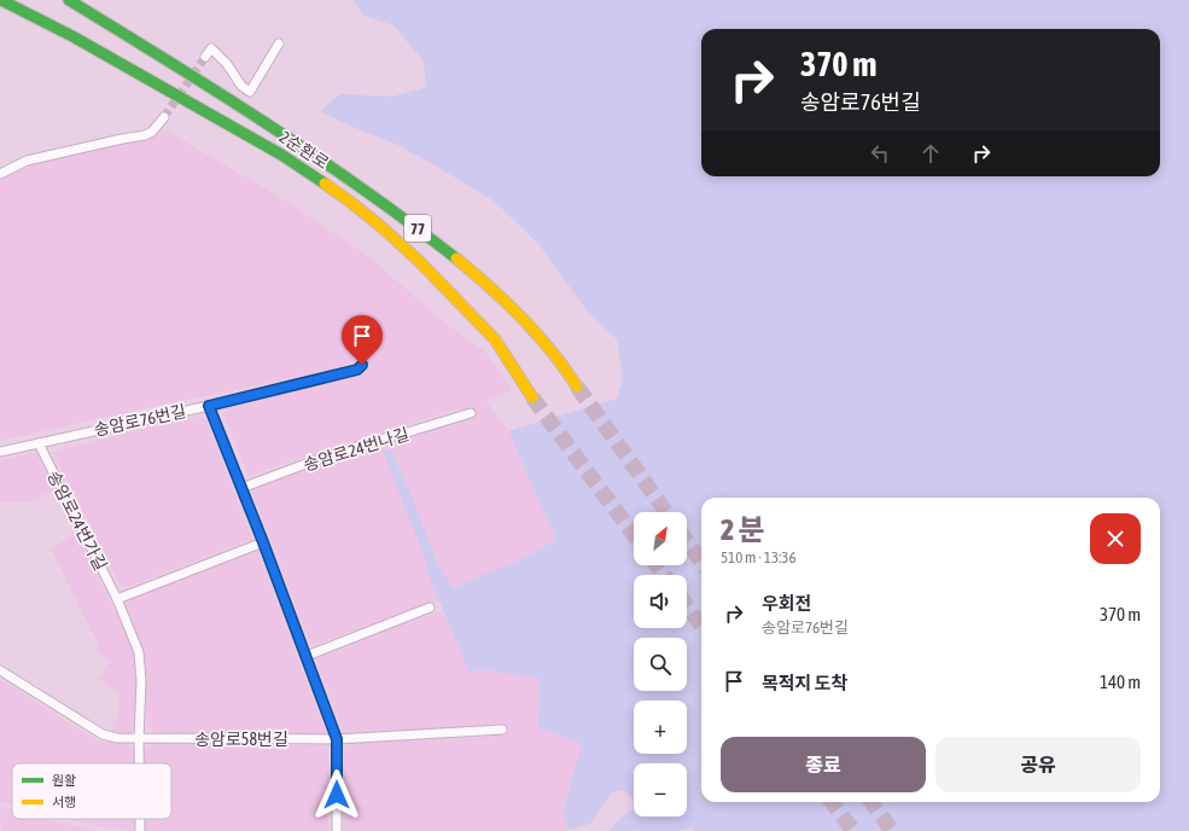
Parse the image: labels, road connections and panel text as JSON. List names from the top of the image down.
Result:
{
  "streets": {
    "highway": ["2순환로", "77"],
    "street": [
      "송암로76번길",
      "송암로24번나길",
      "송암로24번가길",
      "송암로58번길"
    ]
  },
  "crossings": [
    ["송암로76번길", "송암로24번가길"],
    ["송암로24번가길", "송암로58번길"]
  ],
  "legend": ["원활", "서행"],
  "north": "top right",
  "page": {
    "turn": ["370 m", "송암로76번길"],
    "heading": ["2 분", "510 m · 13:36"],
    "map_buttons": ["+", "−"],
    "list": [
      {
        "name": "우회전",
        "note": "송암로76번길",
        "value": "370 m"
      },
      {
        "name": "목적지 도착",
        "value": "140 m"
      }
    ],
    "buttons": ["종료", "공유"]
  }
}
